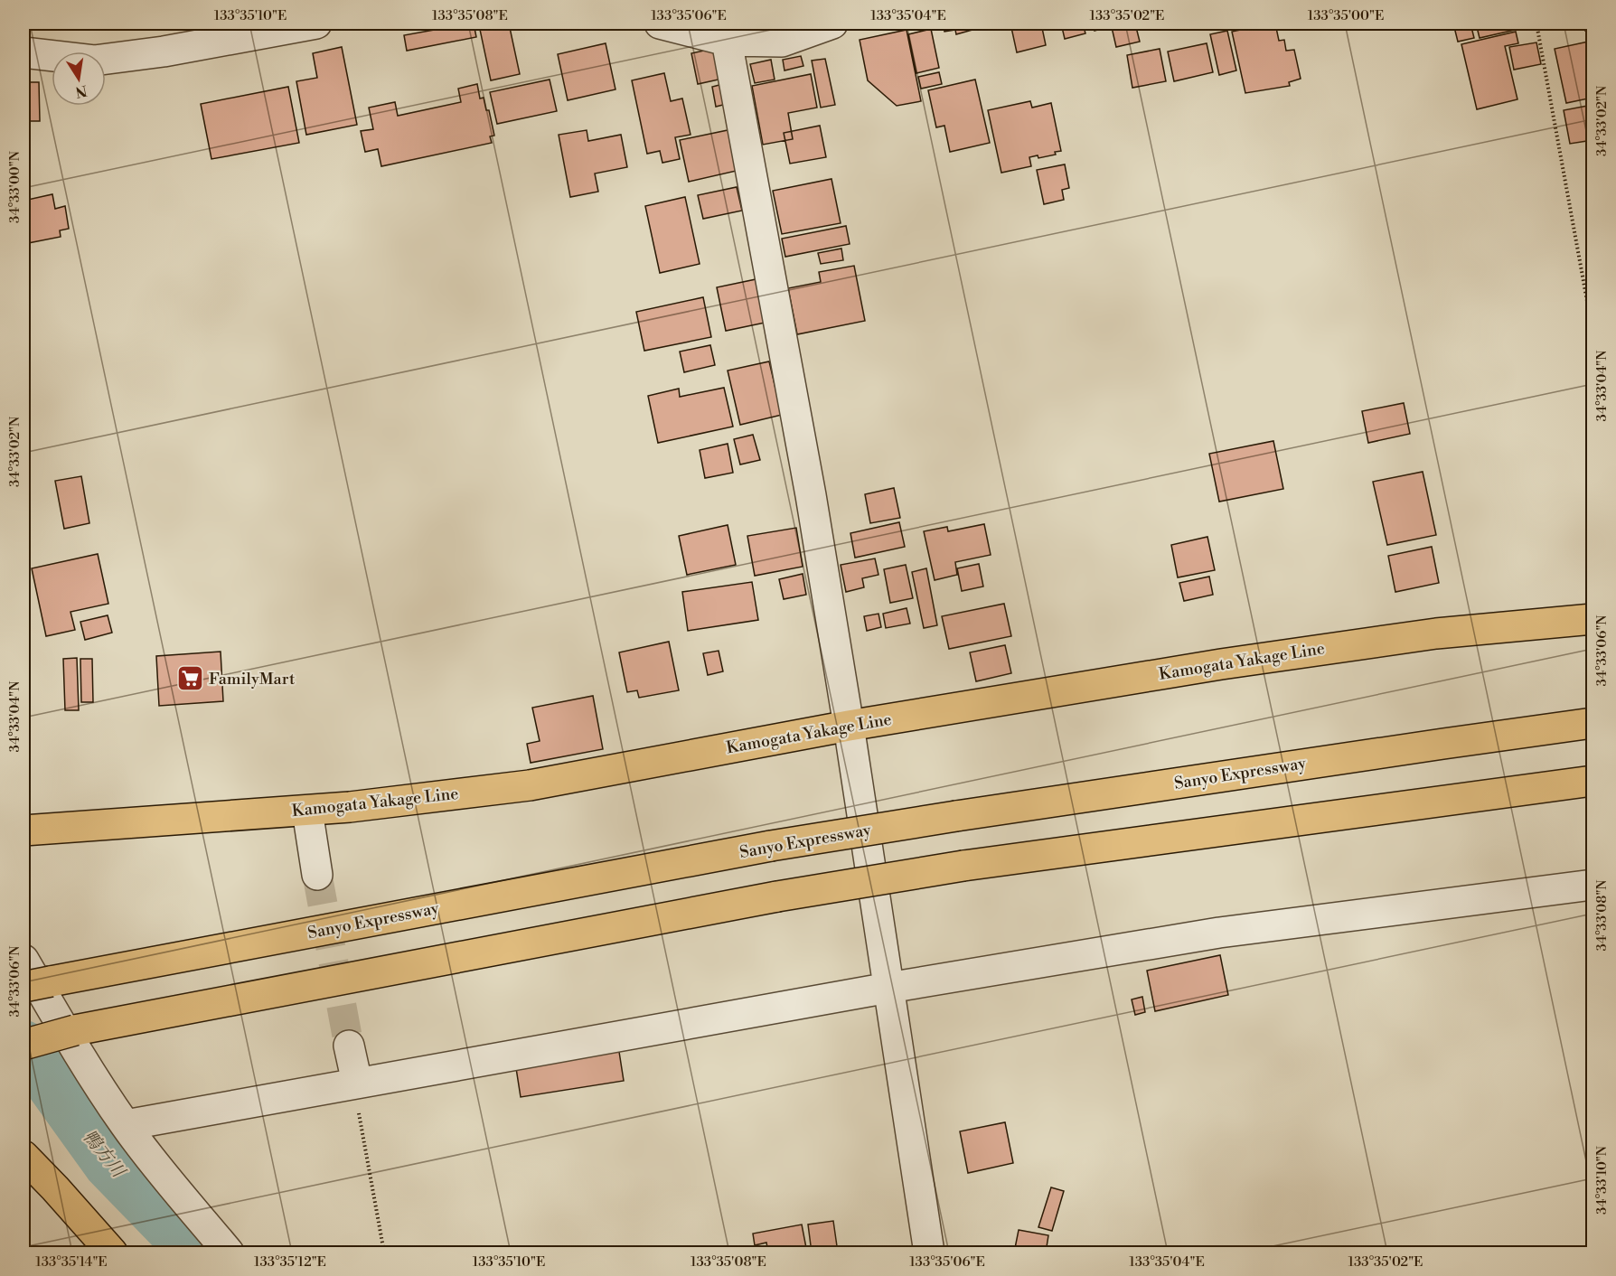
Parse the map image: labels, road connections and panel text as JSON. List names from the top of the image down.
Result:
{
  "streets": {
    "main road": ["Kamogata Yakage Line", "Sanyo Expressway"]
  },
  "water": ["鴨方川"],
  "places": {
    "supermarket": ["FamilyMart"]
  },
  "north": "bottom",
  "coordinates": [
    "133°35'10\"E",
    "133°35'08\"E",
    "133°35'06\"E",
    "133°35'04\"E",
    "133°35'02\"E",
    "133°35'00\"E",
    "34°33'02\"N",
    "34°33'00\"N",
    "34°33'04\"N",
    "34°33'06\"N",
    "34°33'08\"N",
    "34°33'10\"N",
    "133°35'14\"E",
    "133°35'12\"E"
  ]
}
